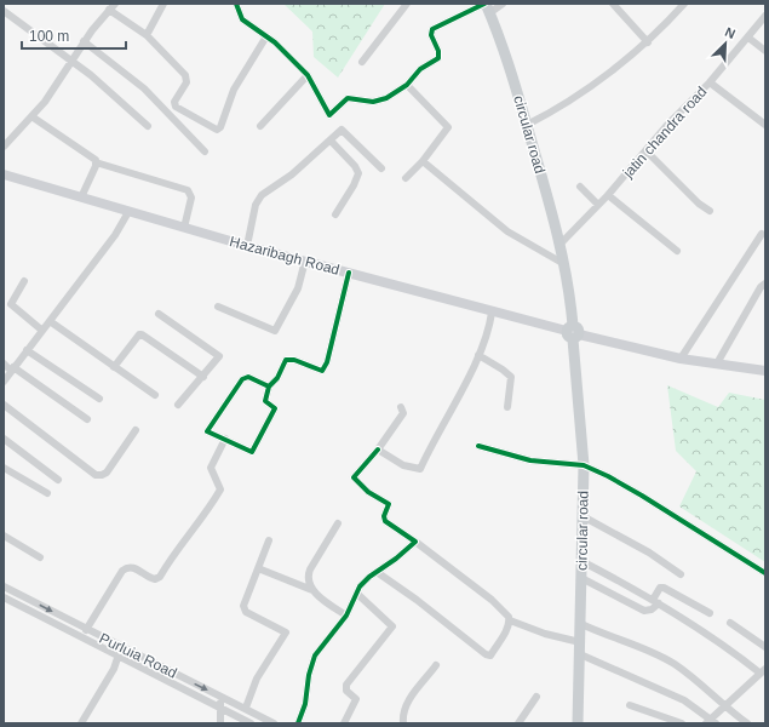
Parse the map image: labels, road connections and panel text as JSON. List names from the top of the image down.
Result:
{
  "streets": {
    "main road": ["circular road", "Hazaribagh Road"],
    "street": ["jatin chandra road", "Purluia Road"]
  },
  "crossings": [
    ["jatin chandra road", "circular road"],
    ["circular road", "Hazaribagh Road"]
  ],
  "scale_bar": "100 m",
  "north": "top right"
}
